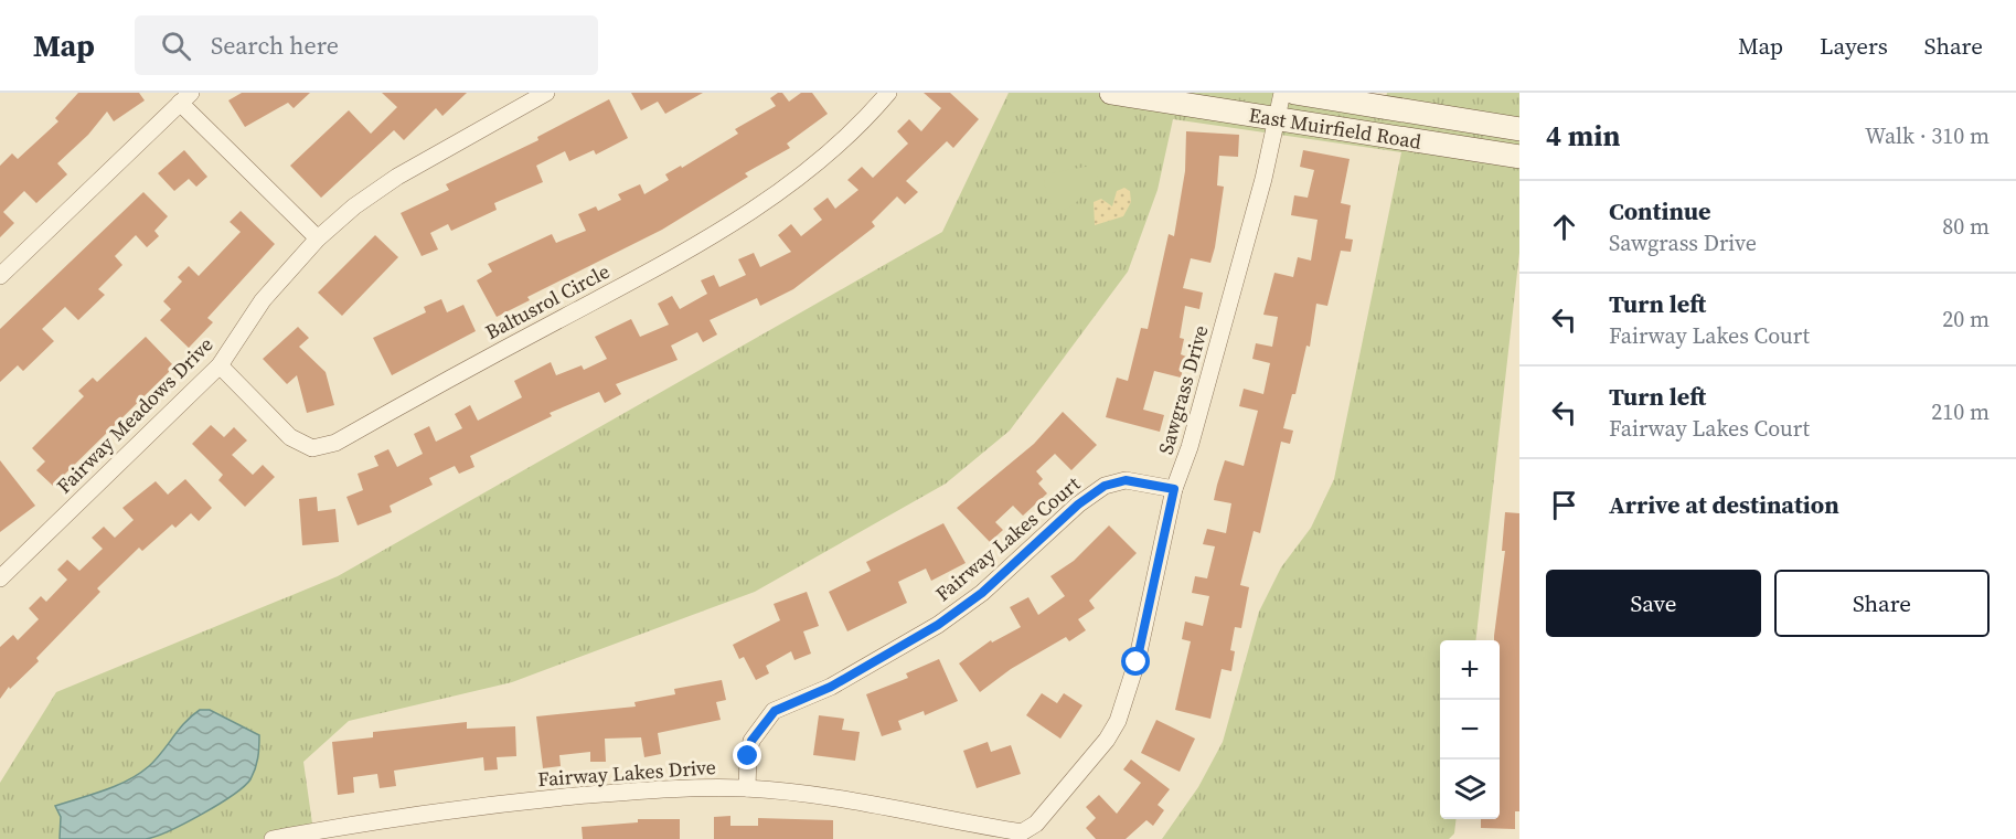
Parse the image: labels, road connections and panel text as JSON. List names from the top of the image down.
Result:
{
  "streets": {
    "street": [
      "East Muirfield Road",
      "Baltusrol Circle",
      "Sawgrass Drive",
      "Fairway Meadows Drive",
      "Fairway Lakes Court",
      "Fairway Lakes Drive"
    ]
  },
  "crossings": [
    ["East Muirfield Road", "Sawgrass Drive"],
    ["Baltusrol Circle", "Fairway Meadows Drive"],
    ["Sawgrass Drive", "Fairway Lakes Court"],
    ["Sawgrass Drive", "Fairway Lakes Drive"],
    ["Fairway Lakes Court", "Fairway Lakes Drive"]
  ],
  "page": {
    "header": "Map",
    "search": "Search here",
    "nav": ["Map", "Layers", "Share"],
    "heading": ["4 min", "Walk · 310 m"],
    "list": [
      ["Continue", "Sawgrass Drive", "80 m"],
      ["Turn left", "Fairway Lakes Court", "20 m"],
      ["Turn left", "Fairway Lakes Court", "210 m"],
      "Arrive at destination"
    ],
    "buttons": ["Save", "Share"],
    "map_buttons": ["+", "−"]
  }
}
